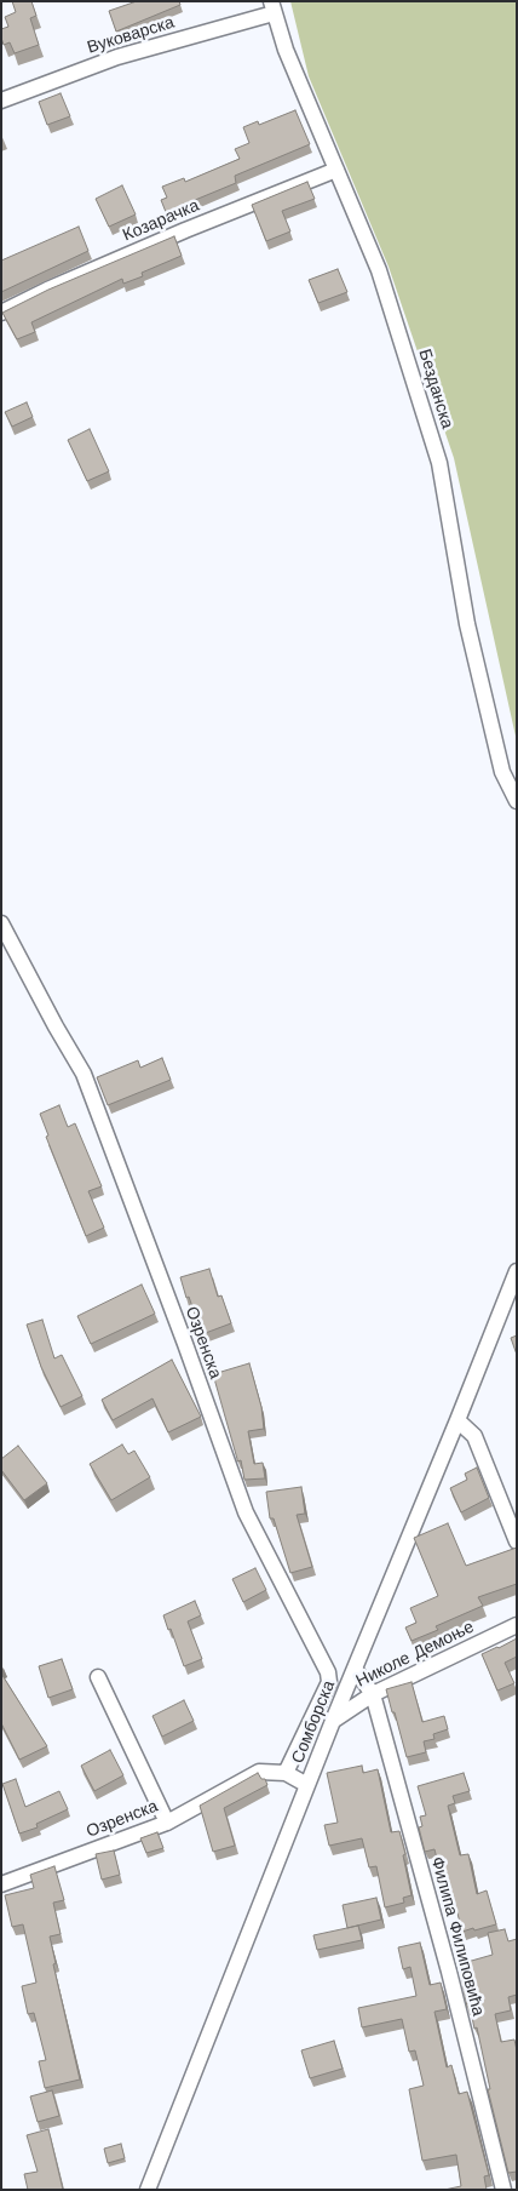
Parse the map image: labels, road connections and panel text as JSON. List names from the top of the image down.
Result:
{
  "streets": {
    "street": [
      "Вуковарска",
      "Козарачка",
      "Безданска",
      "Озренска",
      "Николе Демоње",
      "Сомборска",
      "Филипа Филиповића"
    ]
  },
  "crossings": [
    ["Вуковарска", "Безданска"],
    ["Козарачка", "Безданска"],
    ["Николе Демоње", "Сомборска"],
    ["Николе Демоње", "Филипа Филиповића"]
  ]
}
